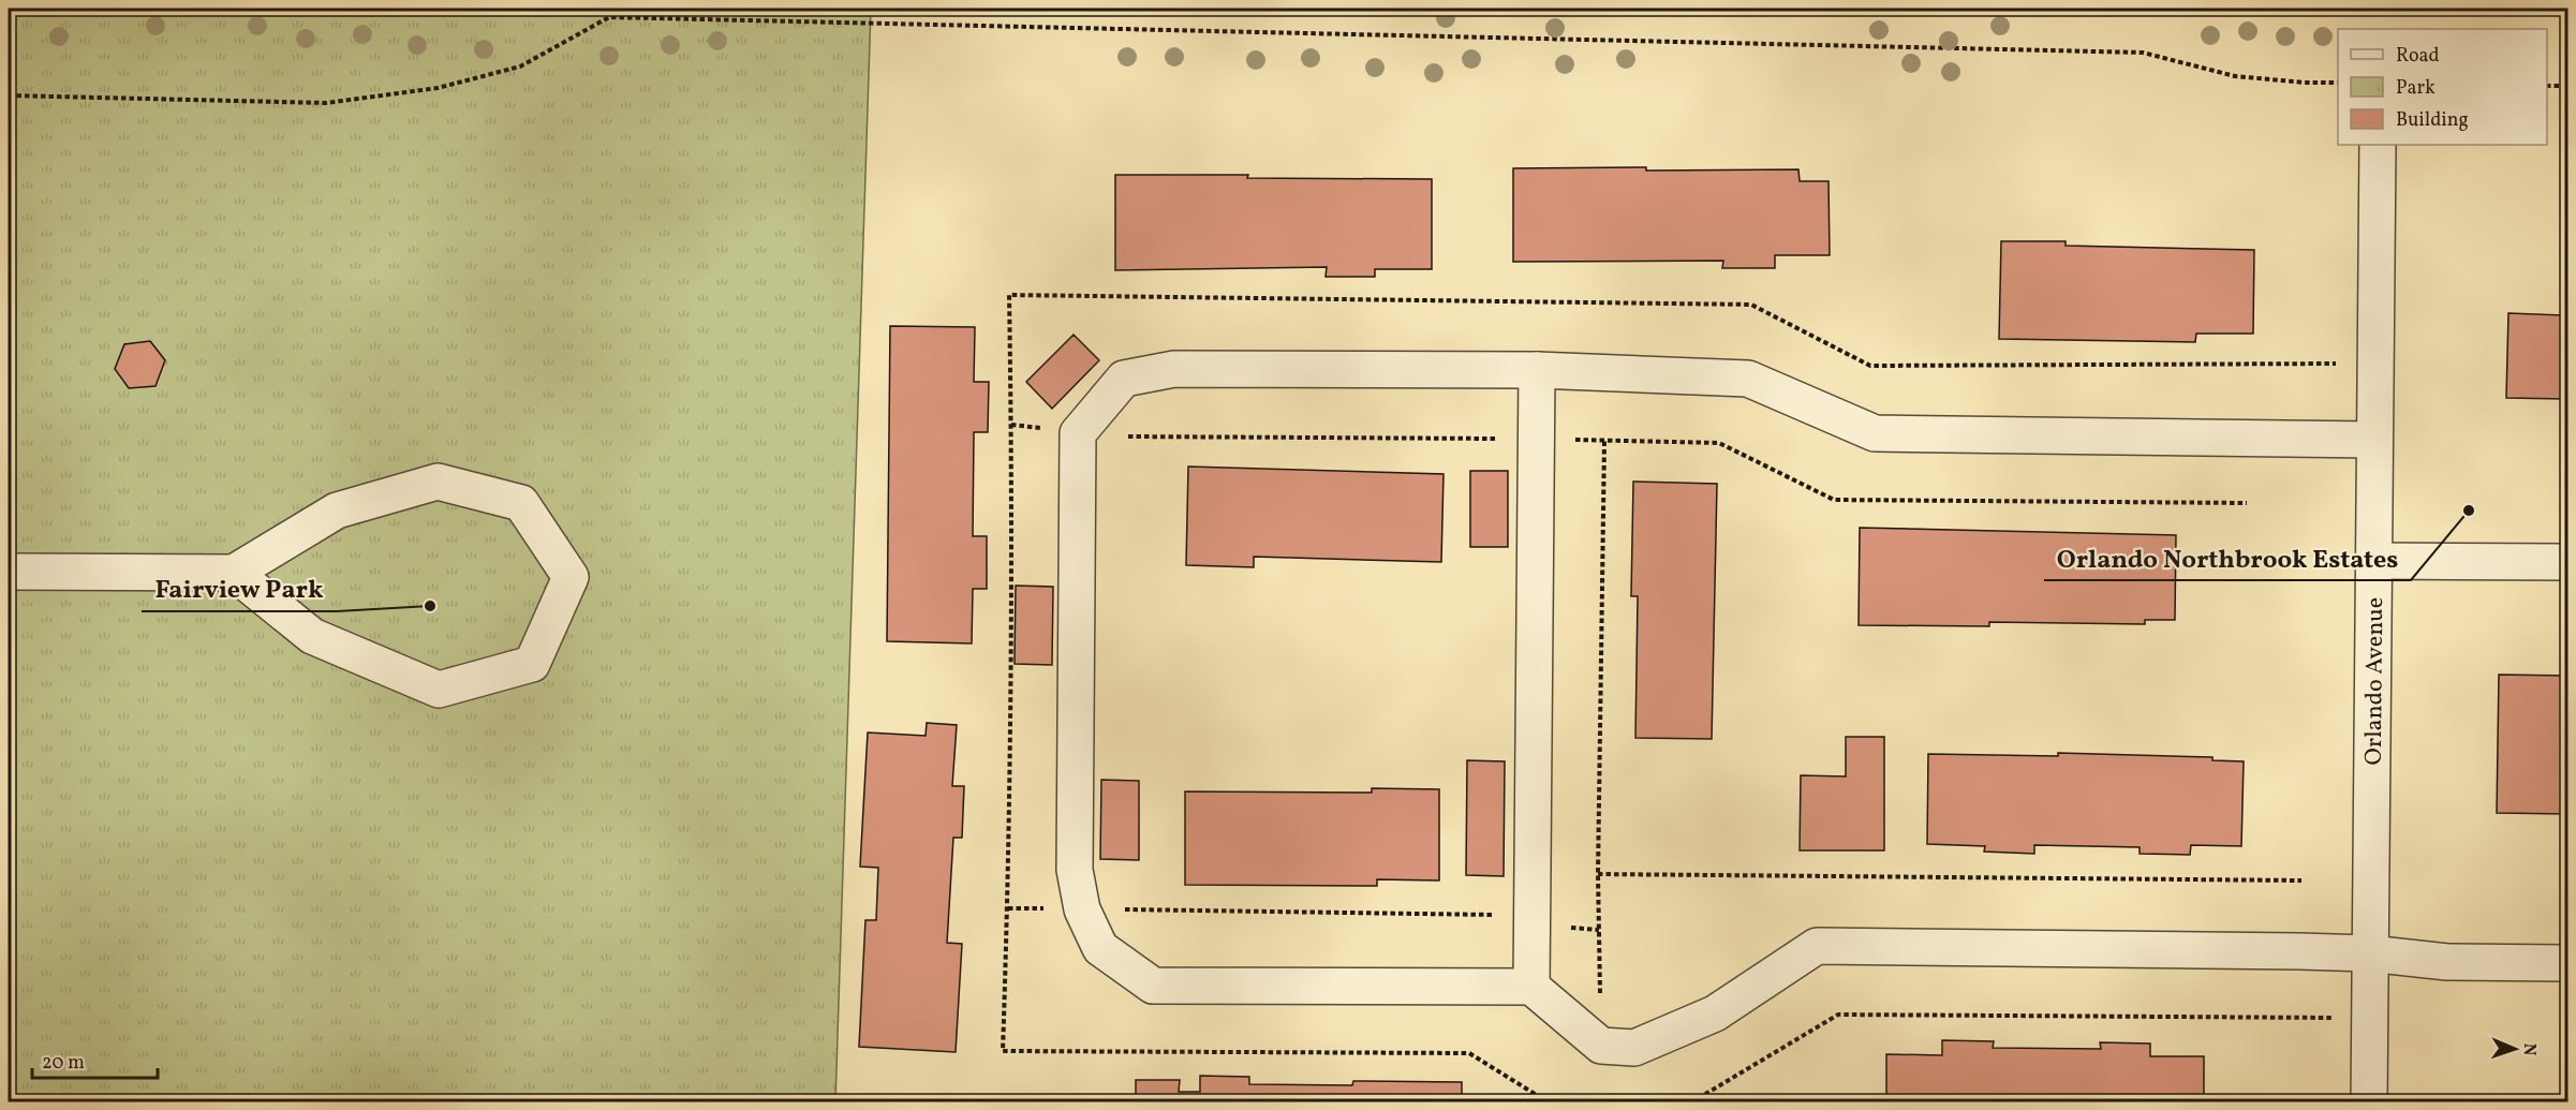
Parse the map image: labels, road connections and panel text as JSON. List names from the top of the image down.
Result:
{
  "streets": {
    "street": ["Orlando Avenue"]
  },
  "places": ["Orlando Northbrook Estates", "Fairview Park"],
  "legend": ["Road", "Park", "Building"],
  "scale_bar": "20 m",
  "north": "right"
}
